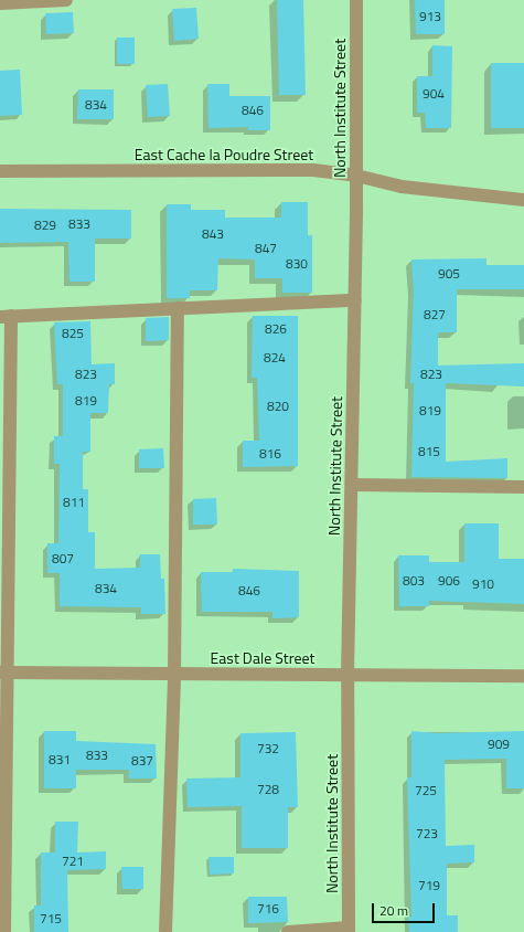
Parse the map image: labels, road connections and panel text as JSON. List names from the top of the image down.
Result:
{
  "streets": {
    "street": ["North Institute Street", "East Cache la Poudre Street", "East Dale Street"]
  },
  "crossings": [
    ["North Institute Street", "East Cache la Poudre Street"],
    ["North Institute Street", "East Dale Street"]
  ],
  "house_numbers": [
    "913",
    "904",
    "834",
    "846",
    "833",
    "829",
    "843",
    "847",
    "830",
    "905",
    "827",
    "826",
    "825",
    "824",
    "823",
    "823",
    "819",
    "820",
    "819",
    "815",
    "816",
    "811",
    "807",
    "803",
    "906",
    "910",
    "834",
    "846",
    "909",
    "732",
    "833",
    "831",
    "837",
    "728",
    "725",
    "723",
    "721",
    "719",
    "716",
    "715"
  ],
  "scale_bar": "20 m"
}
